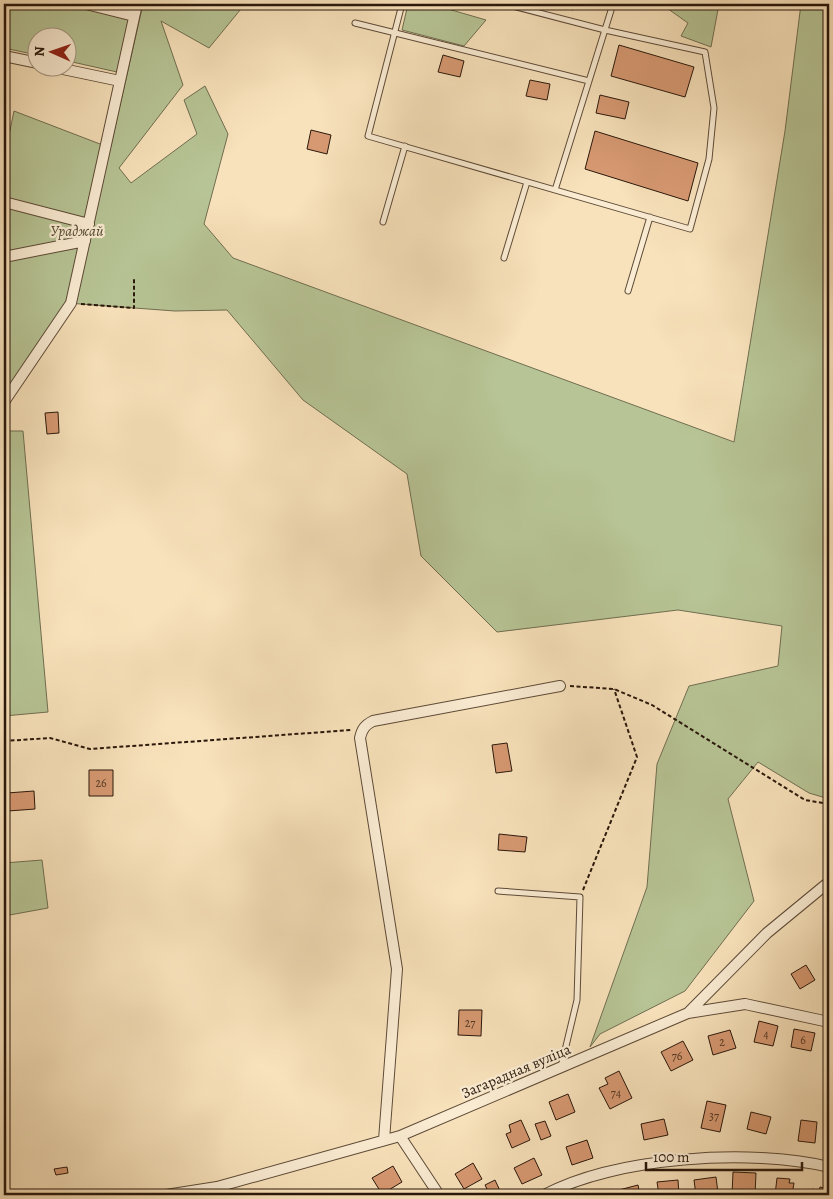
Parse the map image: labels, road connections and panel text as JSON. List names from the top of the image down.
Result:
{
  "streets": {
    "street": ["Загарадная вуліца"]
  },
  "parks": ["Ураджай"],
  "house_numbers": [
    "26",
    "27",
    "4",
    "6",
    "2",
    "76",
    "74",
    "37"
  ],
  "scale_bar": "100 m",
  "north": "left"
}
